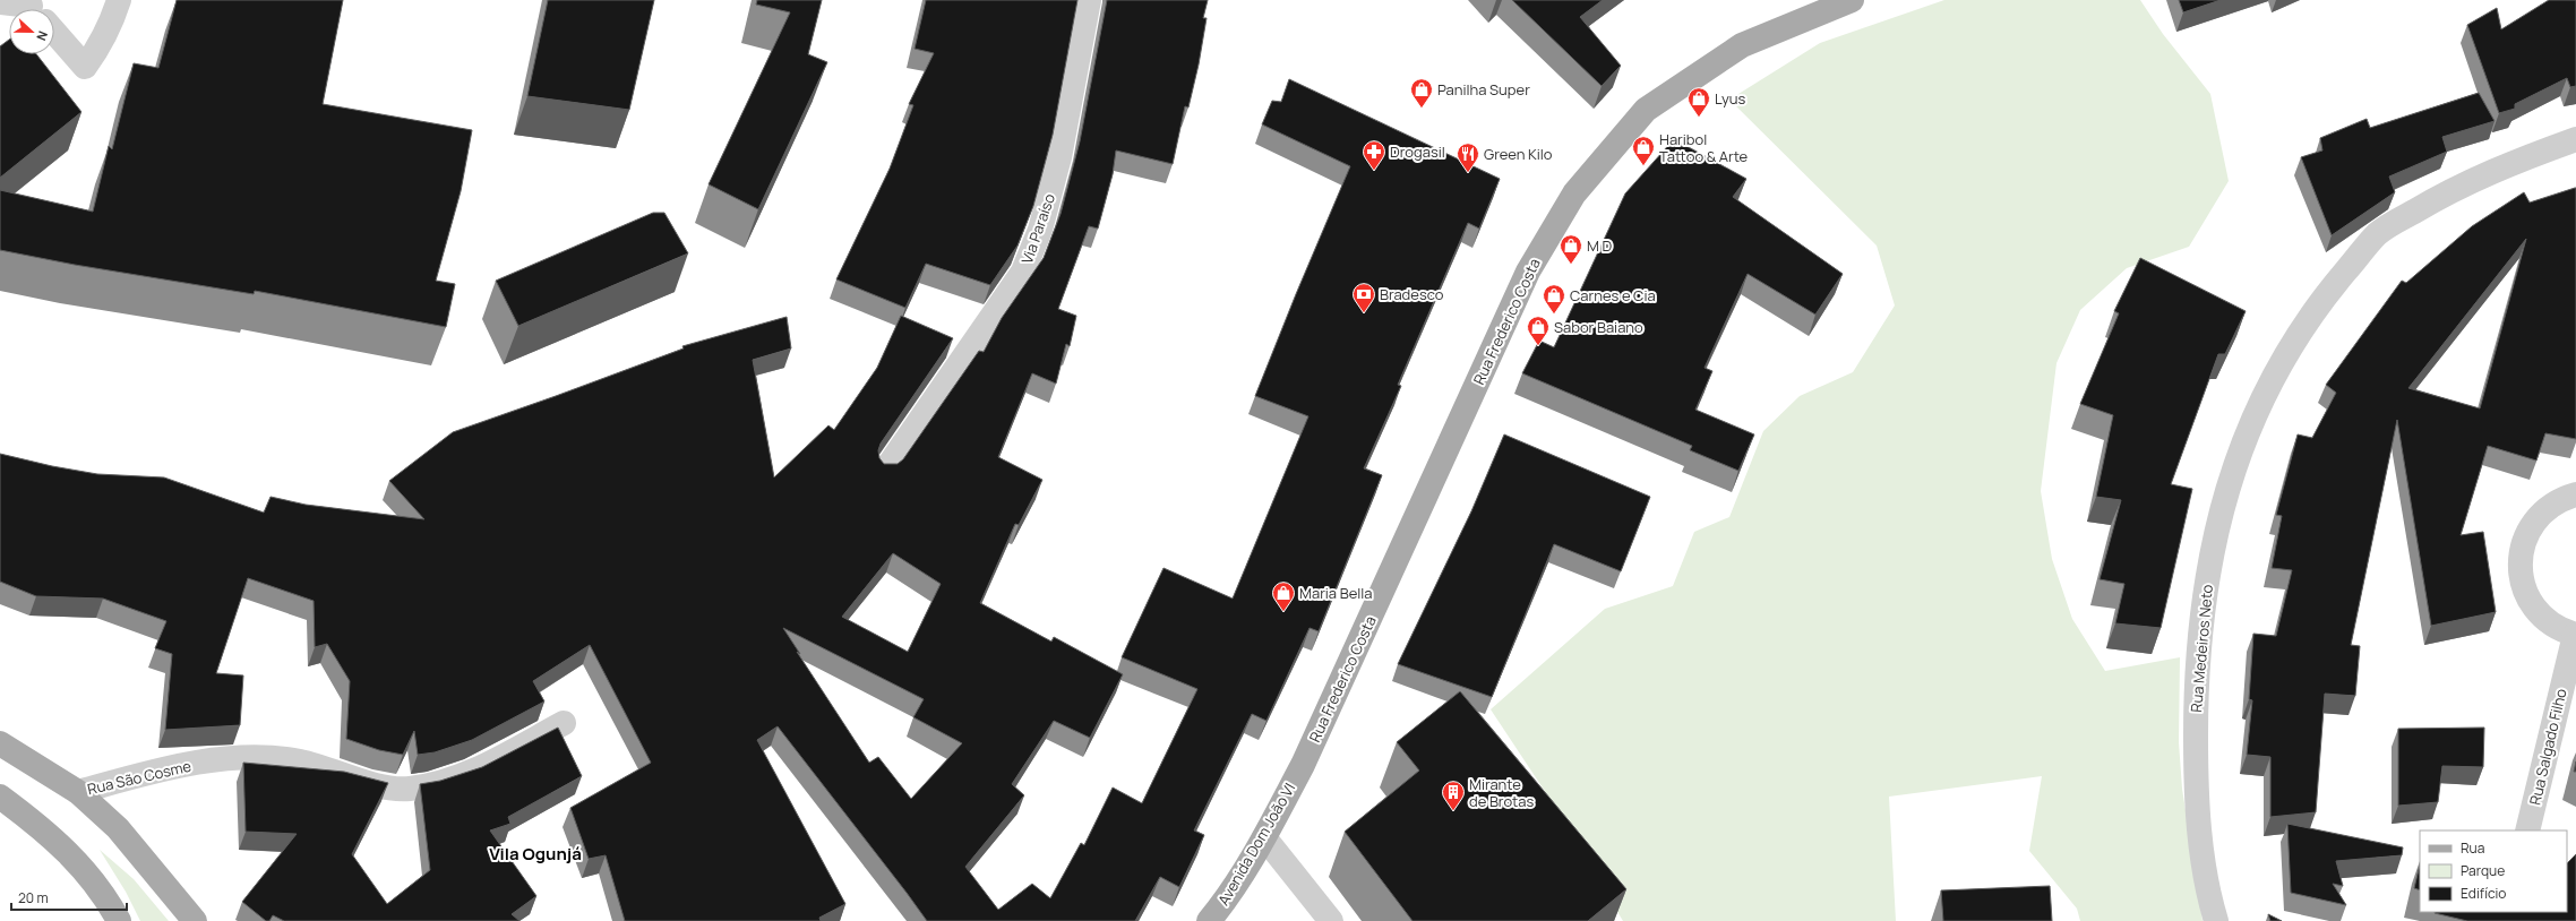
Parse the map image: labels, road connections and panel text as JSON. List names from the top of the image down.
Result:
{
  "streets": {
    "main road": ["Rua Frederico Costa", "Avenida Dom João VI"],
    "street": [
      "Via Paraíso",
      "Rua Medeiros Neto",
      "Rua Salgado Filho",
      "Rua São Cosme"
    ]
  },
  "crossings": [
    ["Rua Frederico Costa", "Avenida Dom João VI"]
  ],
  "districts": ["Vila Ogunjá"],
  "places": {
    "shop": [
      "Panilha Super",
      "Lyus",
      "Haribol Tattoo & Arte",
      "M D",
      "Carnes e Cia",
      "Sabor Baiano",
      "Maria Bella"
    ],
    "pharmacy": ["Drogasil"],
    "restaurant": ["Green Kilo"],
    "bank": ["Bradesco"],
    "building": ["Mirante de Brotas"]
  },
  "legend": ["Rua", "Parque", "Edifício"],
  "scale_bar": "20 m",
  "north": "right"
}
